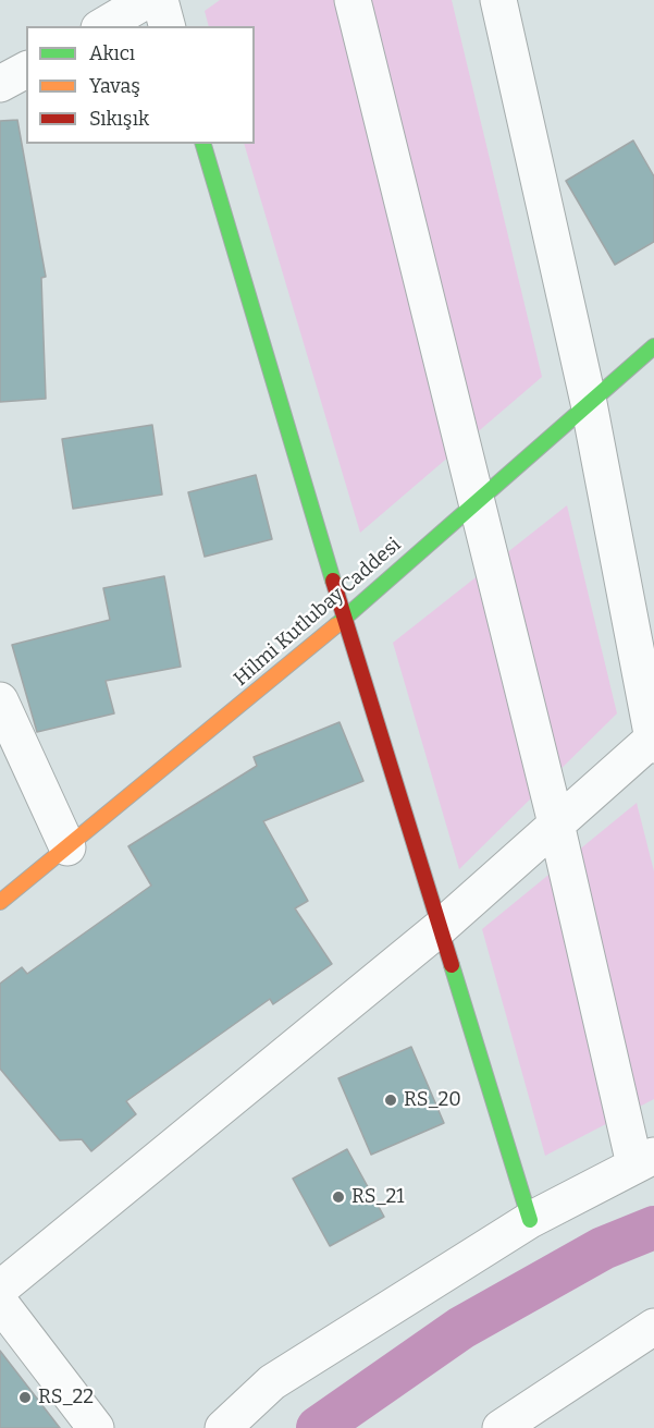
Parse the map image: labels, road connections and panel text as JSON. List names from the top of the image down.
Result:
{
  "streets": {
    "street": ["Hilmi Kutlubay Caddesi"]
  },
  "places": ["RS_20", "RS_21", "RS_22"],
  "legend": ["Akıcı", "Yavaş", "Sıkışık"]
}
